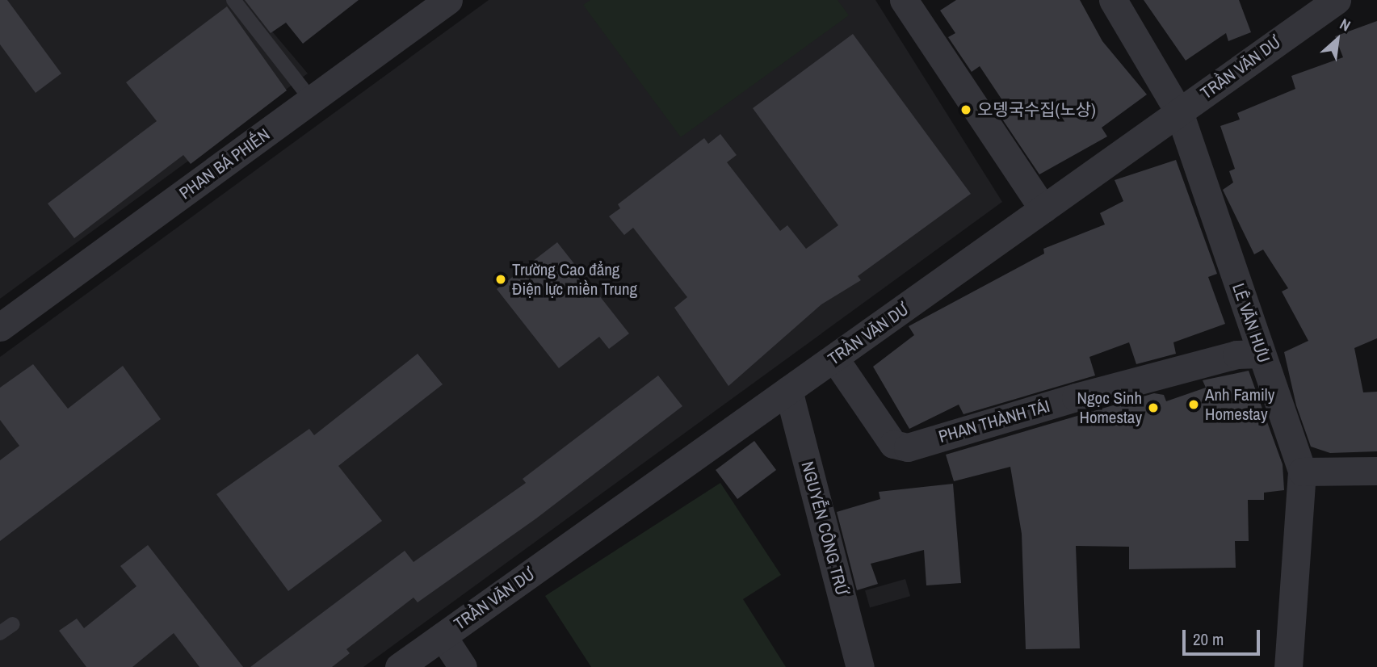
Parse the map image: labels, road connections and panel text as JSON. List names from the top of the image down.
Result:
{
  "streets": {
    "street": [
      "TRẦN VĂN DƯ",
      "PHAN BÁ PHIẾN",
      "LÊ VĂN HƯU",
      "PHAN THÀNH TÁI",
      "NGUYỄN CÔNG TRỨ"
    ]
  },
  "crossings": [
    ["TRẦN VĂN DƯ", "LÊ VĂN HƯU"],
    ["TRẦN VĂN DƯ", "PHAN THÀNH TÁI"],
    ["TRẦN VĂN DƯ", "NGUYỄN CÔNG TRỨ"],
    ["LÊ VĂN HƯU", "PHAN THÀNH TÁI"]
  ],
  "places": [
    "오뎅국수집(노상)",
    "Trường Cao đẳng Điện lực miền Trung",
    "Anh Family Homestay",
    "Ngọc Sinh Homestay"
  ],
  "scale_bar": "20 m",
  "north": "top right"
}
